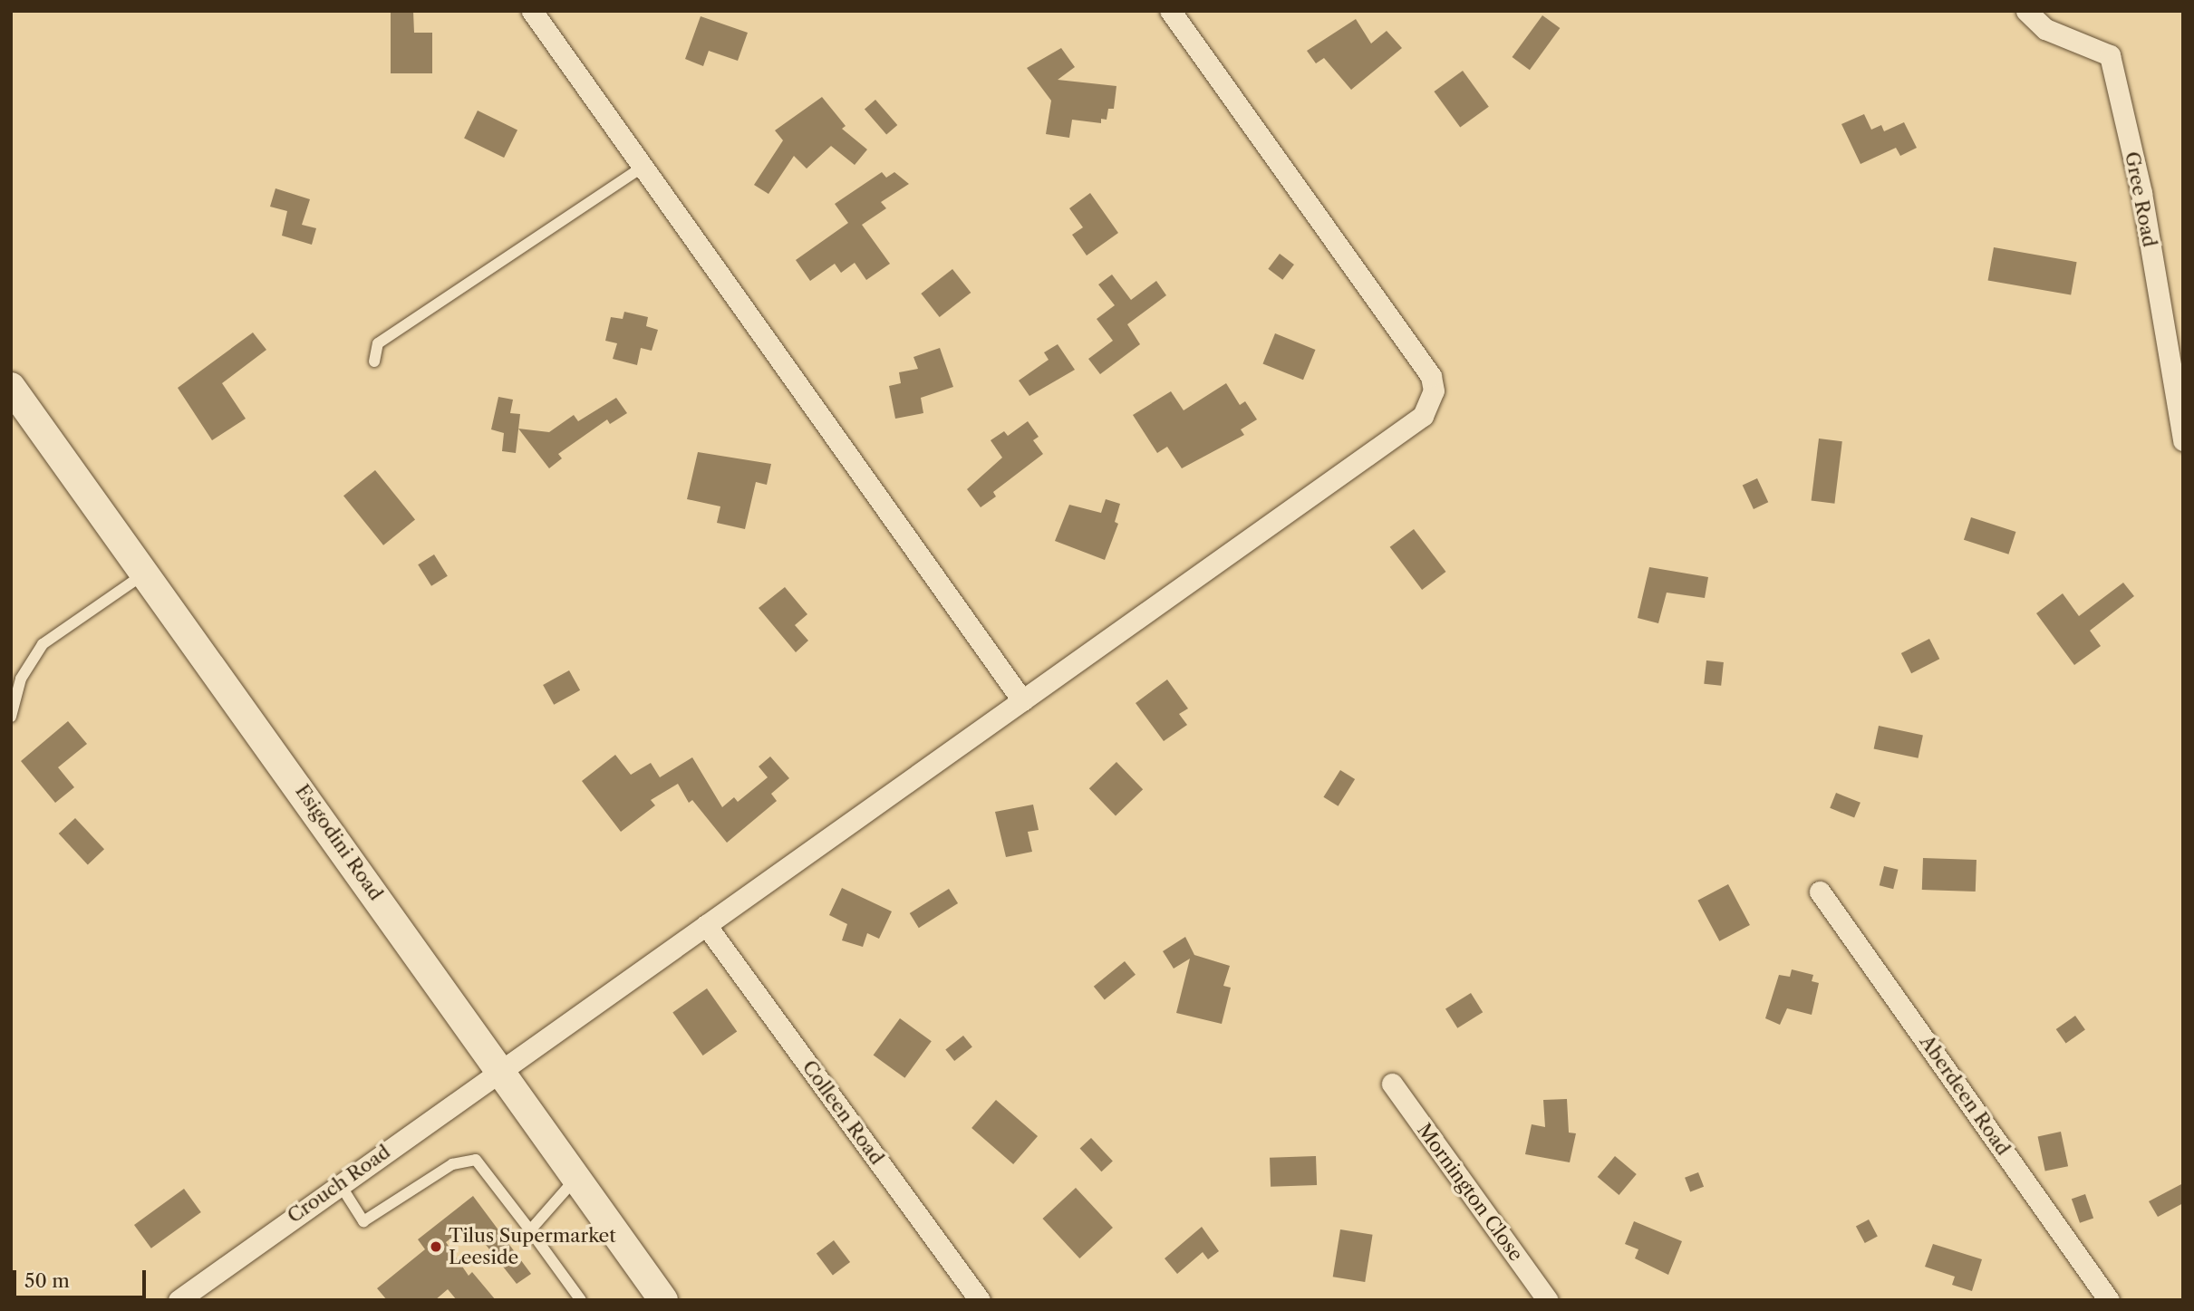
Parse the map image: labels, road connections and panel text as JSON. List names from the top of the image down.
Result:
{
  "streets": {
    "main road": ["Esigodini Road"],
    "street": [
      "Gree Road",
      "Aberdeen Road",
      "Colleen Road",
      "Crouch Road",
      "Mornington Close"
    ]
  },
  "crossings": [
    ["Esigodini Road", "Crouch Road"],
    ["Colleen Road", "Crouch Road"]
  ],
  "places": ["Tilus Supermarket Leeside"],
  "scale_bar": "50 m"
}
